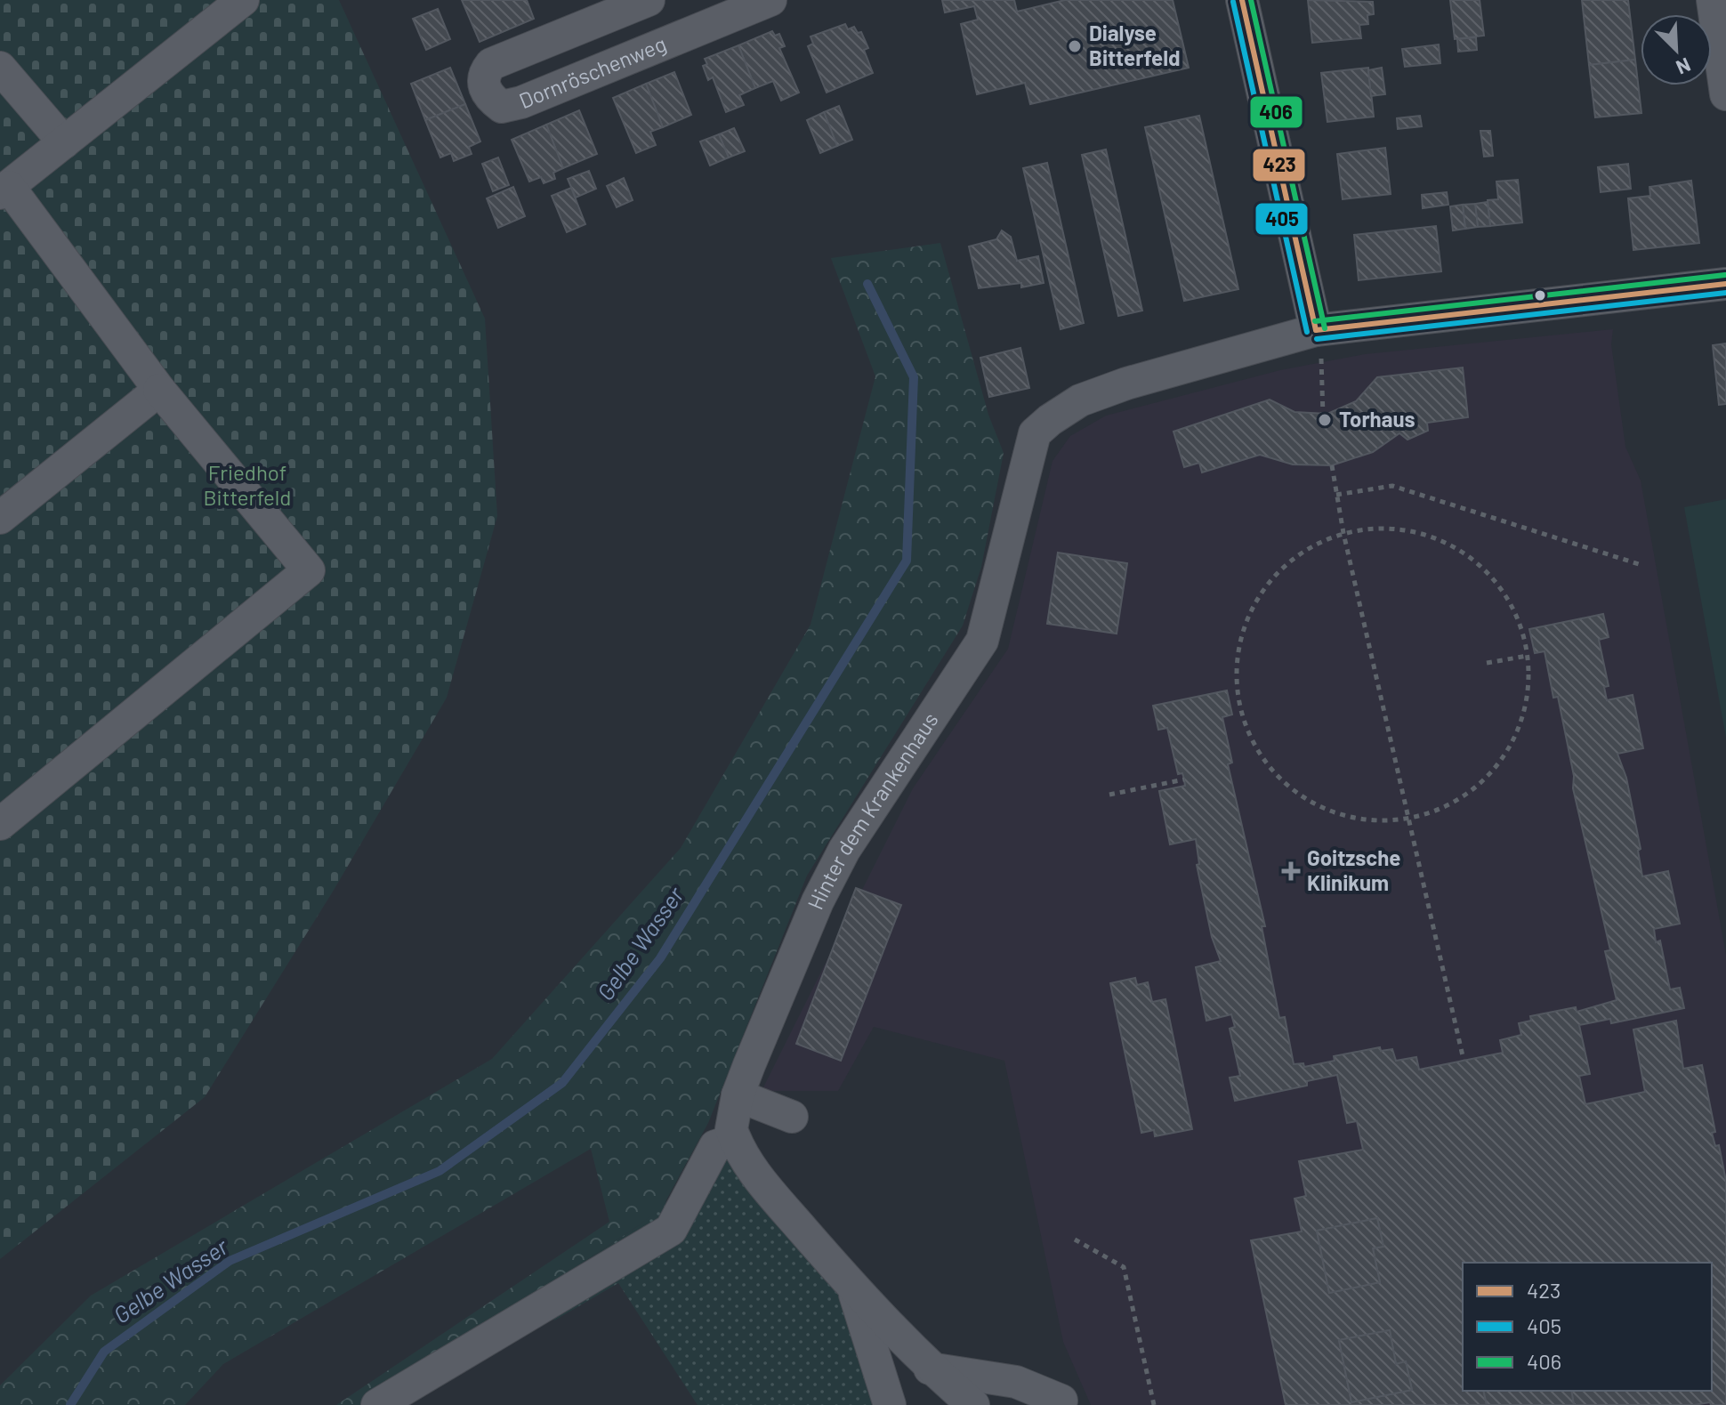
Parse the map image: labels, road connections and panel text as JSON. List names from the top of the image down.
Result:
{
  "streets": {
    "street": ["Dornröschenweg", "Hinter dem Krankenhaus"]
  },
  "water": ["Gelbe Wasser"],
  "parks": ["Friedhof Bitterfeld"],
  "places": {
    "other": ["Dialyse Bitterfeld", "Torhaus"],
    "health": ["Goitzsche Klinikum"]
  },
  "lines": ["transit line 423", "transit line 406", "transit line 405"],
  "legend": ["423", "405", "406"],
  "north": "bottom right"
}
